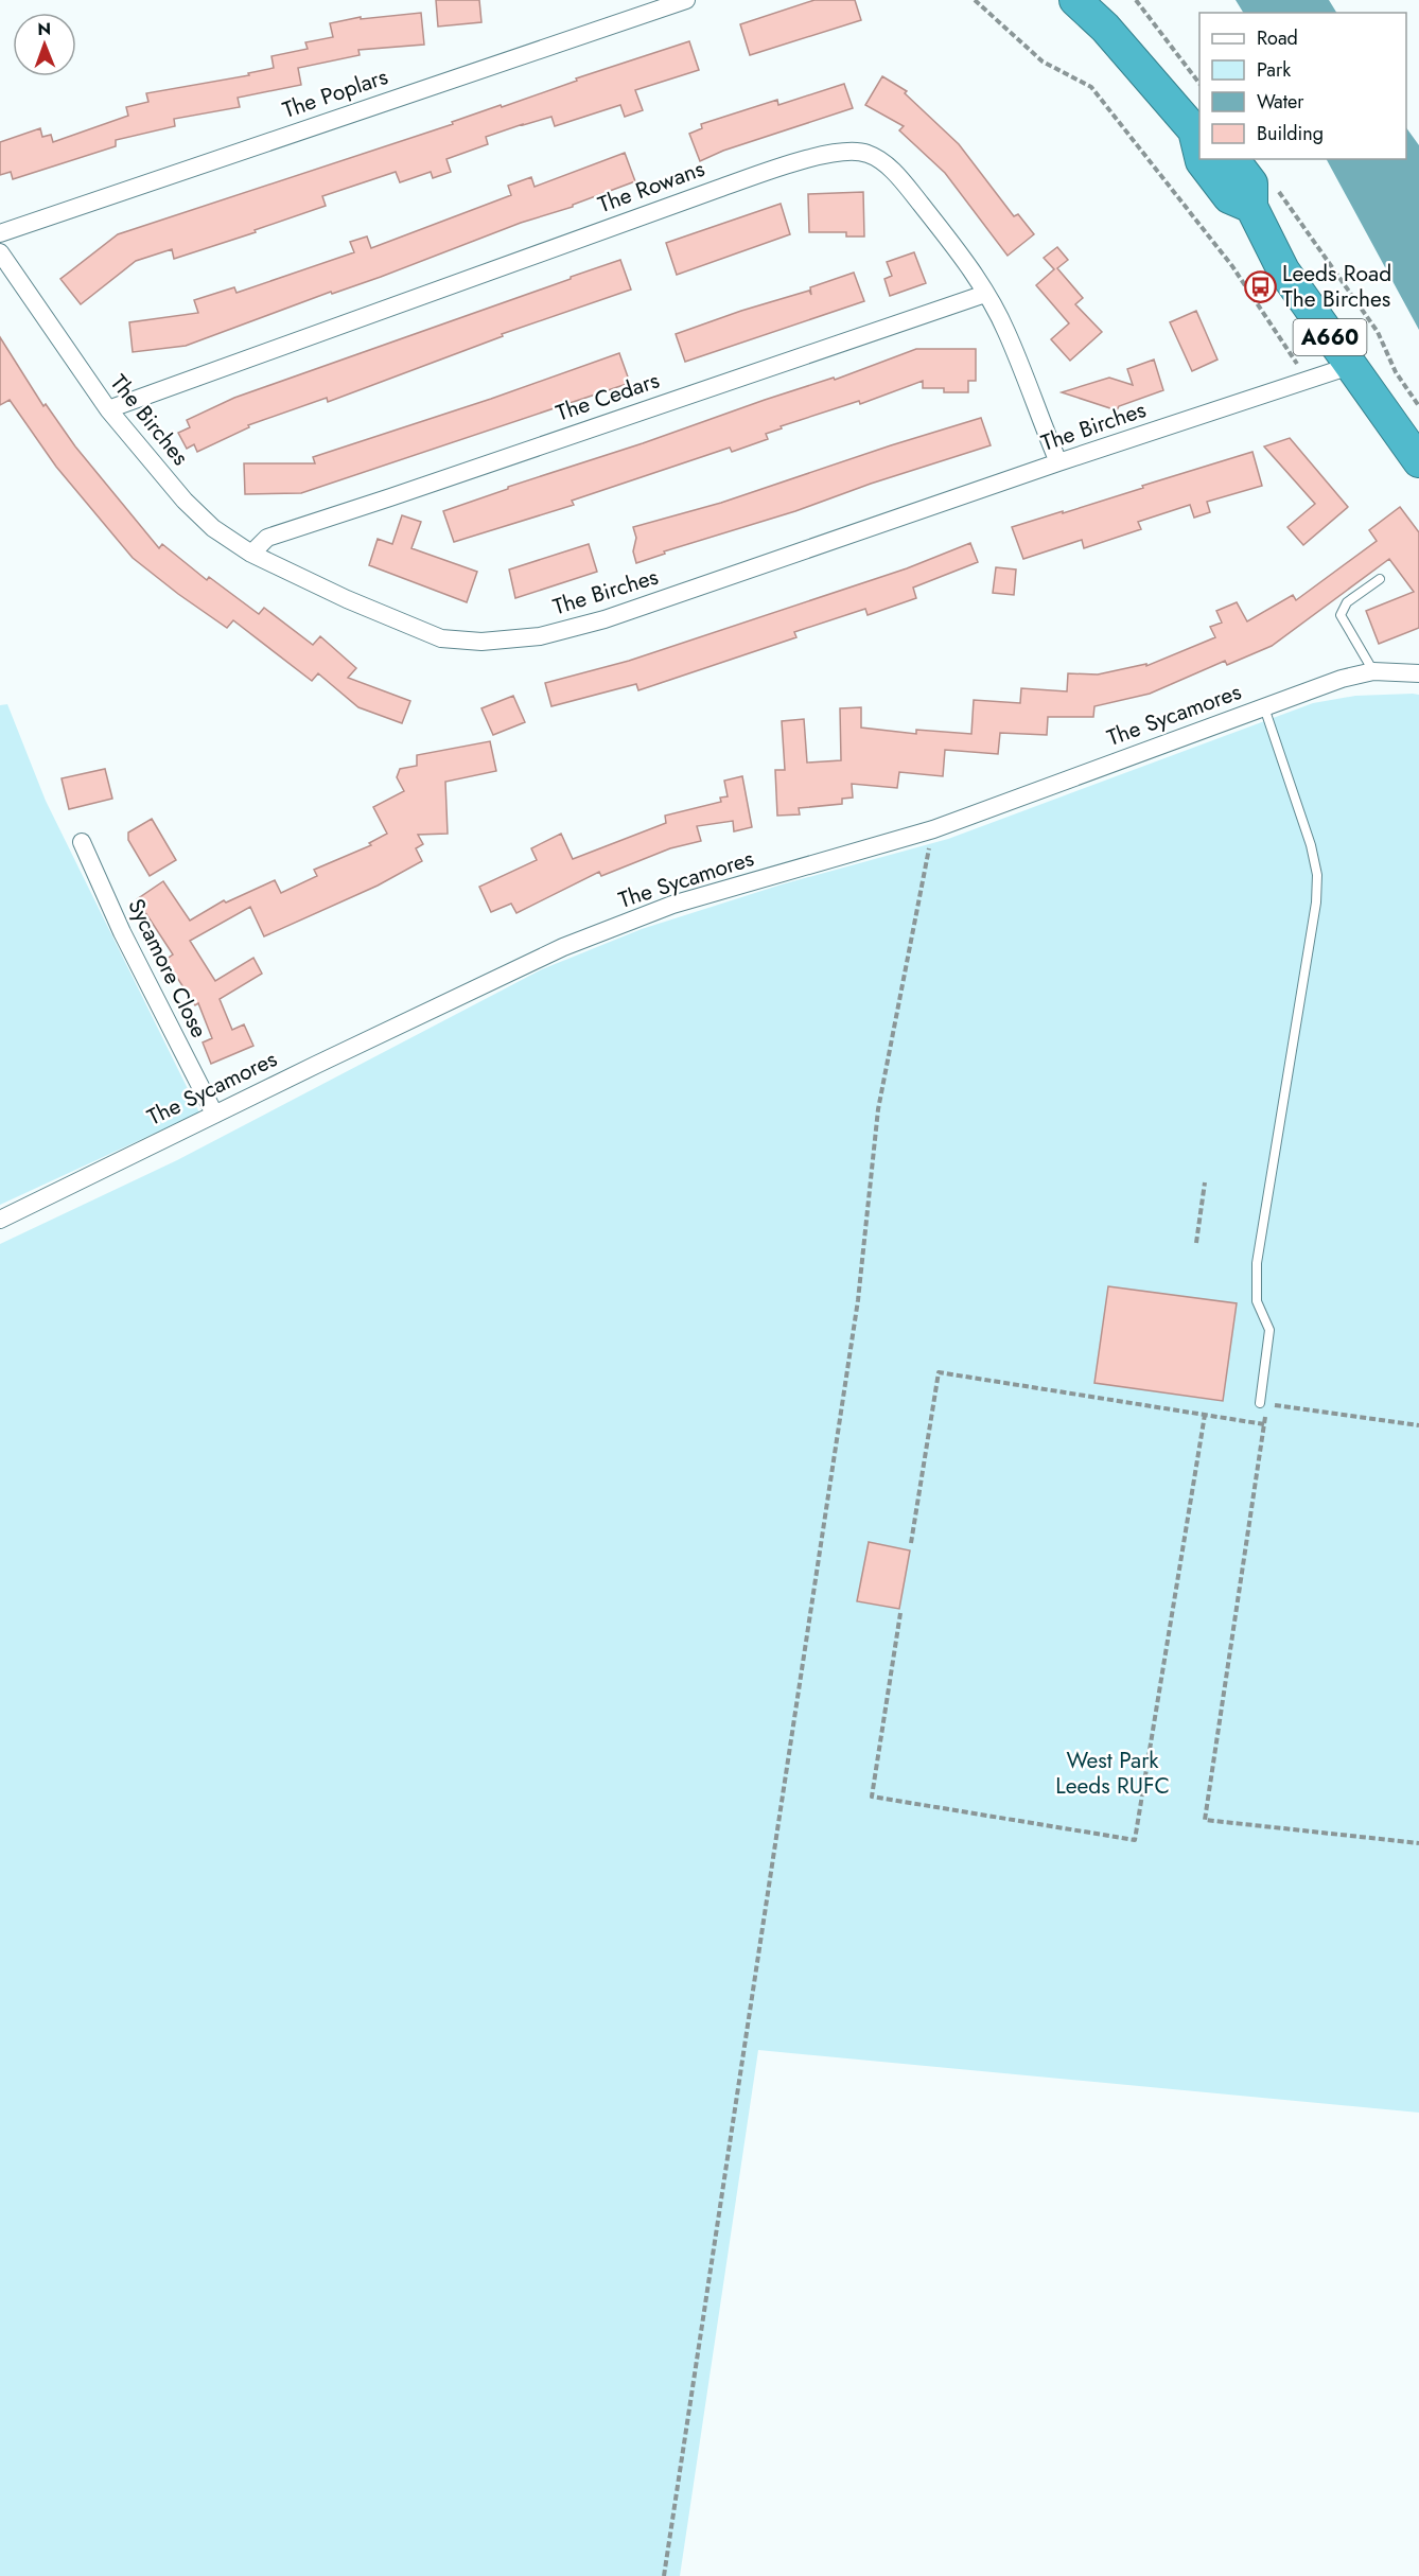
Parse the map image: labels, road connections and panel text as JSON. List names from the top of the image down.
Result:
{
  "streets": {
    "highway": ["A660"],
    "street": [
      "The Poplars",
      "The Rowans",
      "The Cedars",
      "The Birches",
      "The Sycamores",
      "Sycamore Close"
    ]
  },
  "crossings": [
    ["The Rowans", "The Cedars"],
    ["The Rowans", "The Birches"],
    ["A660", "The Birches"],
    ["The Cedars", "The Birches"],
    ["The Sycamores", "Sycamore Close"]
  ],
  "parks": ["West Park Leeds RUFC"],
  "places": {
    "bus stop": ["Leeds Road The Birches"]
  },
  "legend": [
    "Road",
    "Park",
    "Water",
    "Building"
  ],
  "north": "top"
}
